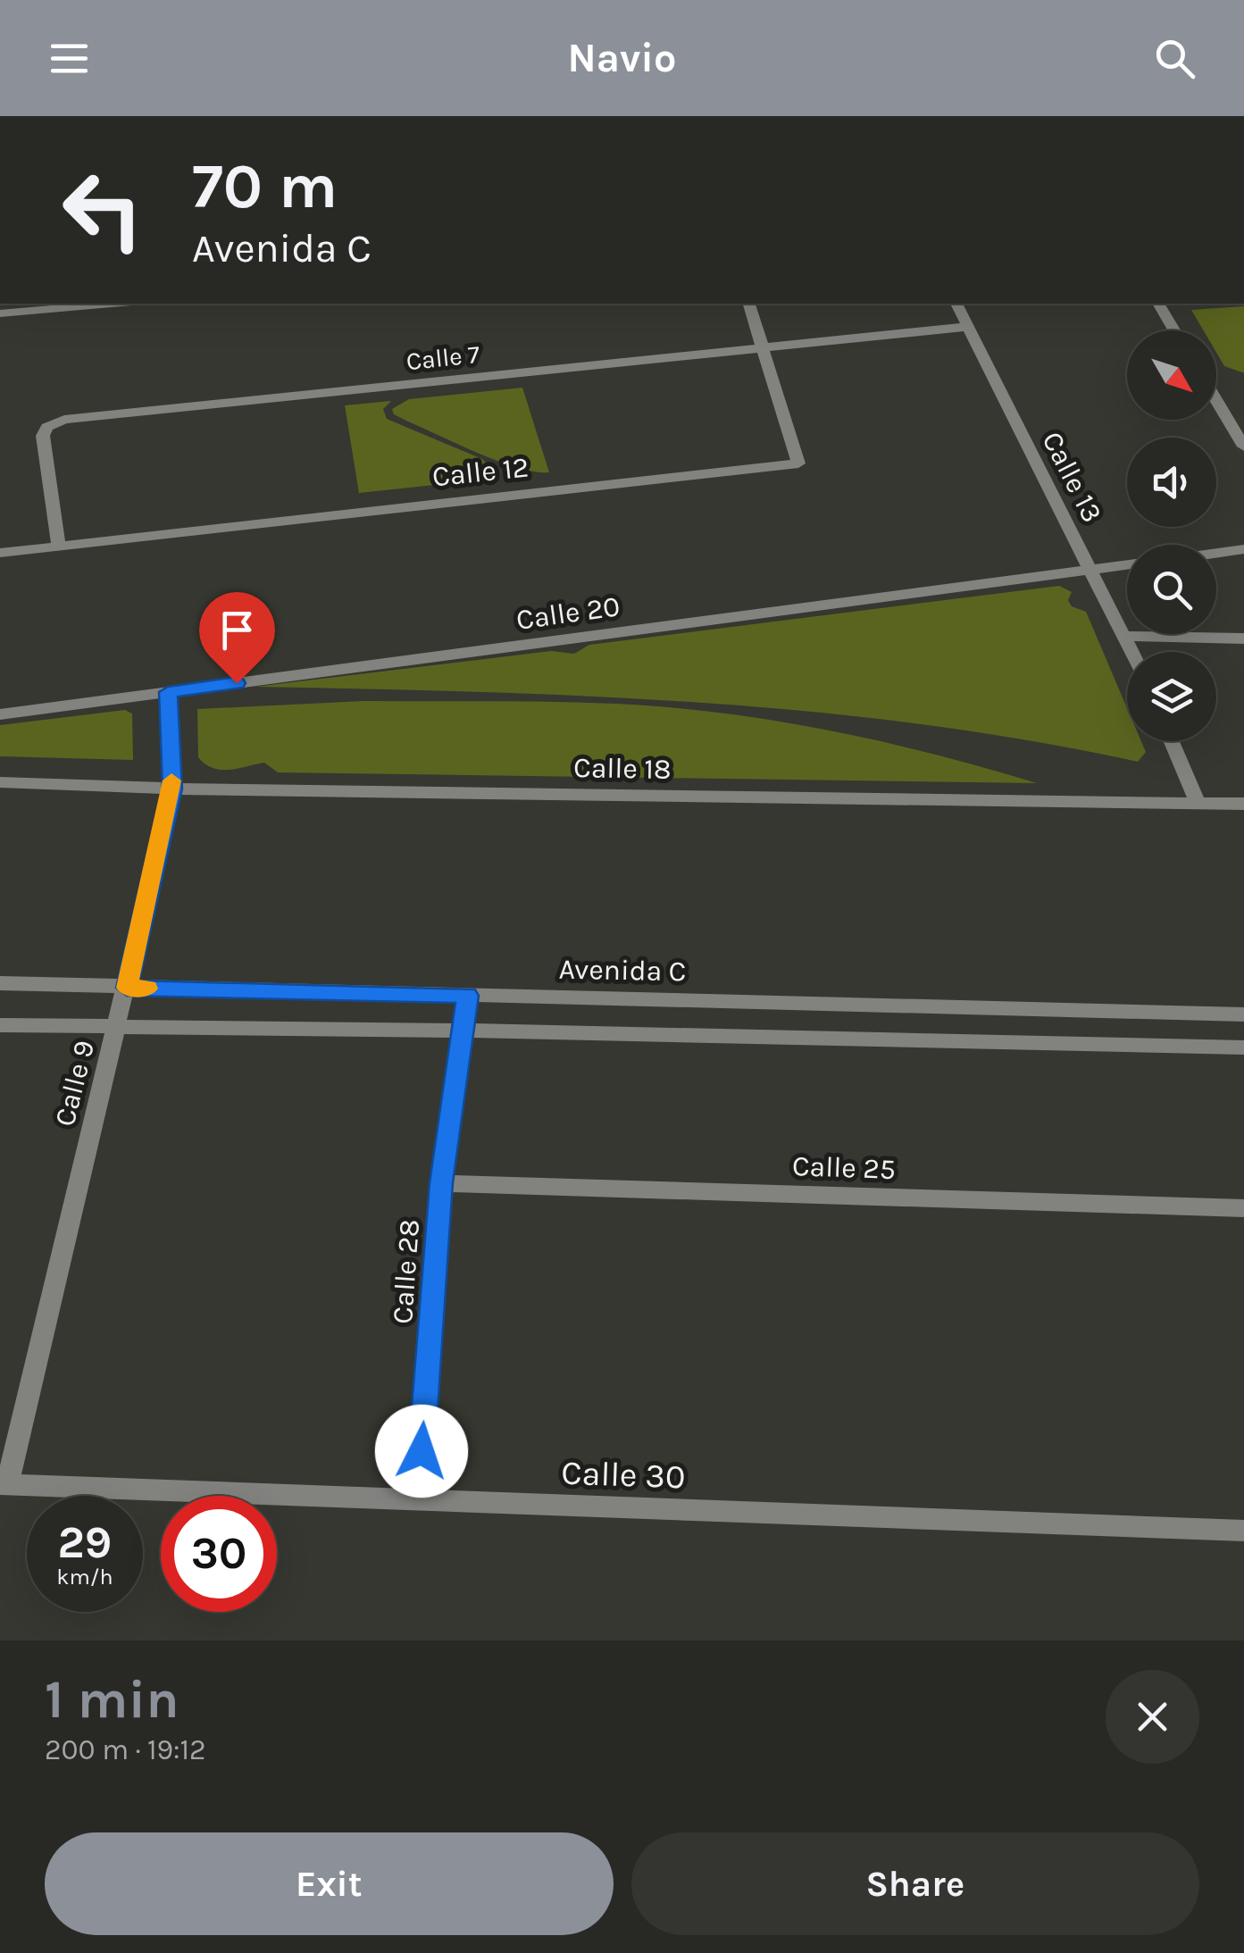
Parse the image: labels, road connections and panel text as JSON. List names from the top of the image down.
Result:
{
  "streets": {
    "street": [
      "Calle 7",
      "Calle 12",
      "Calle 13",
      "Calle 20",
      "Calle 18",
      "Avenida C",
      "Calle 9",
      "Calle 25",
      "Calle 28",
      "Calle 30"
    ]
  },
  "crossings": [
    ["Calle 7", "Calle 12"],
    ["Calle 7", "Calle 13"],
    ["Calle 13", "Calle 20"],
    ["Calle 20", "Calle 9"],
    ["Calle 18", "Calle 9"],
    ["Avenida C", "Calle 9"],
    ["Avenida C", "Calle 28"],
    ["Calle 9", "Calle 30"],
    ["Calle 25", "Calle 28"],
    ["Calle 28", "Calle 30"]
  ],
  "north": "bottom right",
  "page": {
    "header": "Navio",
    "turn": ["70 m", "Avenida C"],
    "speed": "29 km/h",
    "limit": "30",
    "heading": ["1 min", "200 m · 19:12"],
    "buttons": ["Exit", "Share"]
  }
}
